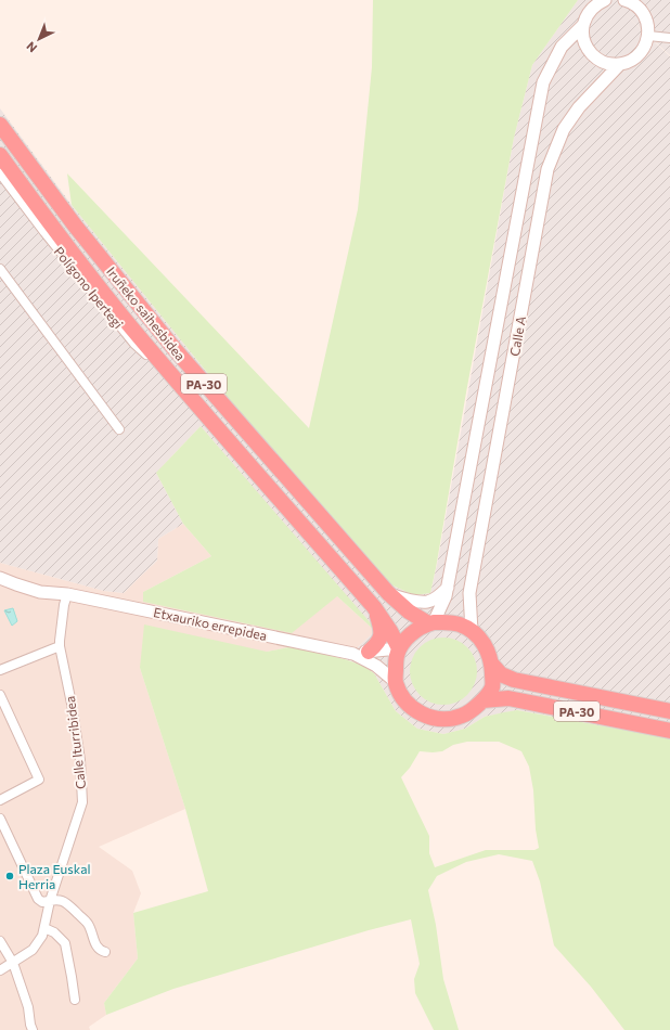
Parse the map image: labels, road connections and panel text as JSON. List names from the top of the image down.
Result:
{
  "streets": {
    "highway": ["Iruñeko saihesbidea", "PA-30"],
    "street": [
      "Polígono Ipertegi",
      "Calle A",
      "Etxauriko errepidea",
      "Calle Iturribidea"
    ]
  },
  "crossings": [
    ["Polígono Ipertegi", "Iruñeko saihesbidea"],
    ["Iruñeko saihesbidea", "Calle A"],
    ["Iruñeko saihesbidea", "PA-30"],
    ["Iruñeko saihesbidea", "Etxauriko errepidea"],
    ["Calle A", "PA-30"],
    ["Calle A", "Etxauriko errepidea"],
    ["PA-30", "Etxauriko errepidea"],
    ["Etxauriko errepidea", "Calle Iturribidea"]
  ],
  "places": ["Plaza Euskal Herria"],
  "north": "bottom left"
}
